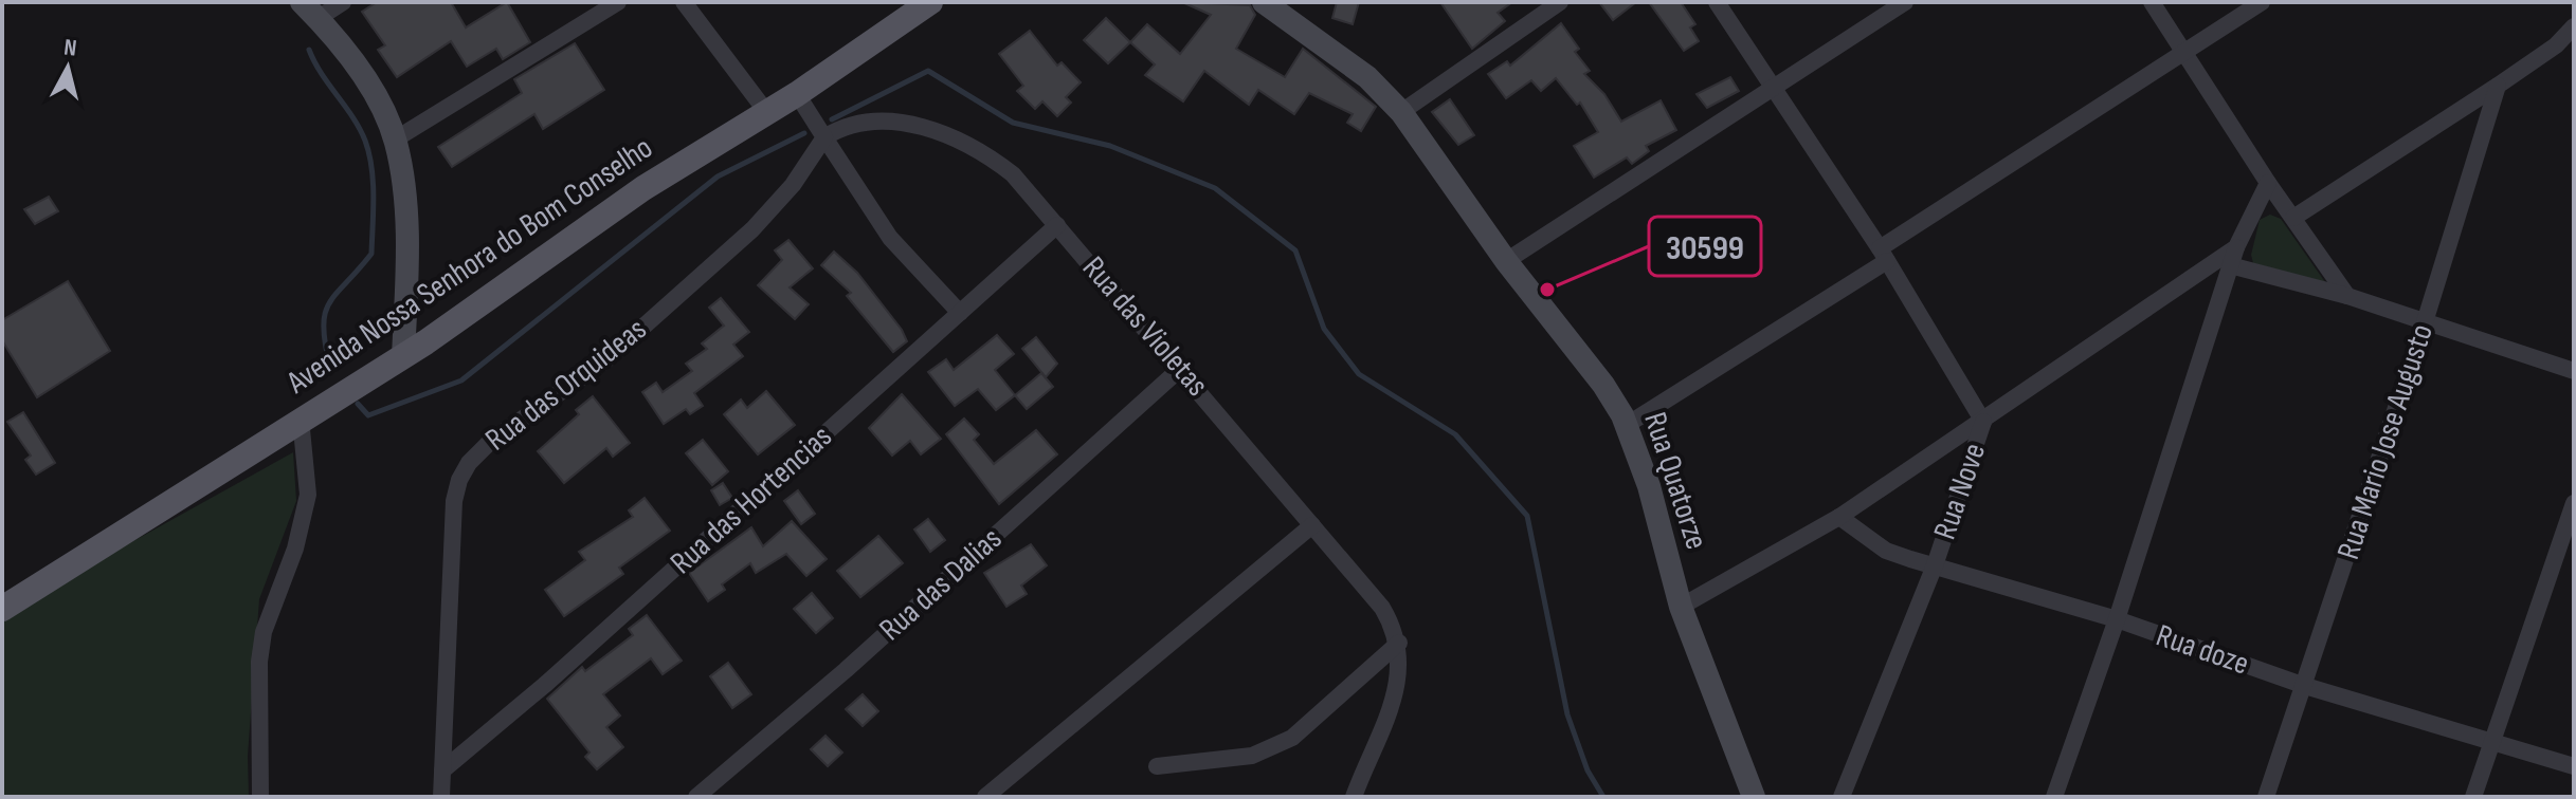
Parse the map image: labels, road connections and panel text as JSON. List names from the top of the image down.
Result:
{
  "streets": {
    "main road": ["Avenida Nossa Senhora do Bom Conselho"],
    "street": [
      "Rua das Violetas",
      "Rua das Orquideas",
      "Rua Mario Jose Augusto",
      "Rua Quatorze",
      "Rua Nove",
      "Rua das Hortencias",
      "Rua das Dalias",
      "Rua doze"
    ]
  },
  "crossings": [
    ["Rua das Violetas", "Rua das Orquideas"],
    ["Rua das Violetas", "Rua das Hortencias"],
    ["Rua das Violetas", "Rua das Dalias"],
    ["Rua das Orquideas", "Rua das Hortencias"],
    ["Rua Mario Jose Augusto", "Rua doze"],
    ["Rua Quatorze", "Rua Nove"],
    ["Rua Nove", "Rua doze"]
  ],
  "places": ["30599"],
  "north": "top"
}
